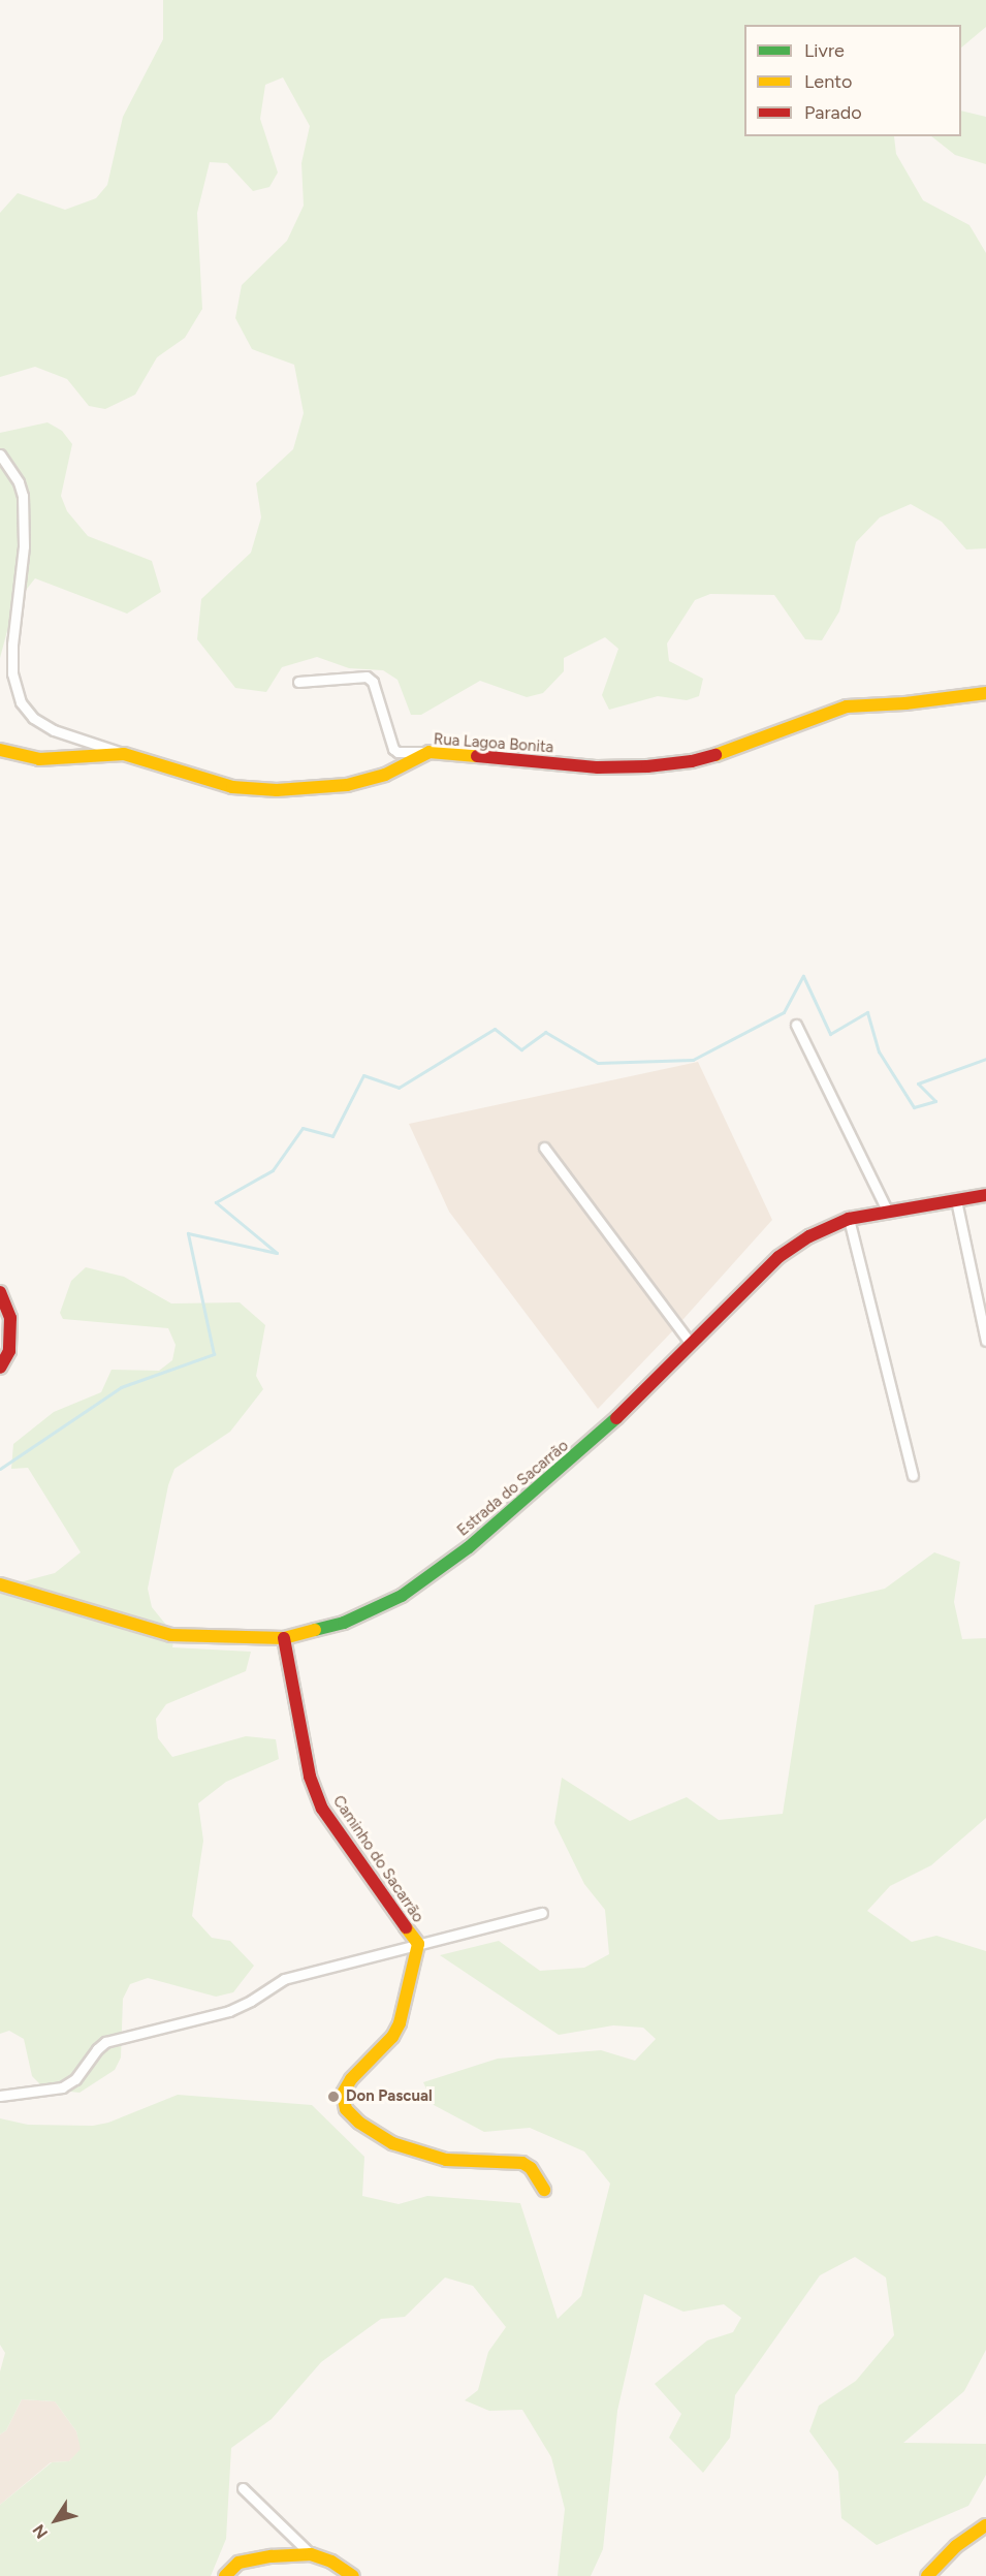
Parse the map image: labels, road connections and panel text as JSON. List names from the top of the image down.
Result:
{
  "streets": {
    "street": ["Rua Lagoa Bonita", "Estrada do Sacarrão", "Caminho do Sacarrão"]
  },
  "crossings": [
    ["Estrada do Sacarrão", "Caminho do Sacarrão"]
  ],
  "places": ["Don Pascual"],
  "legend": ["Livre", "Lento", "Parado"],
  "north": "bottom left"
}
